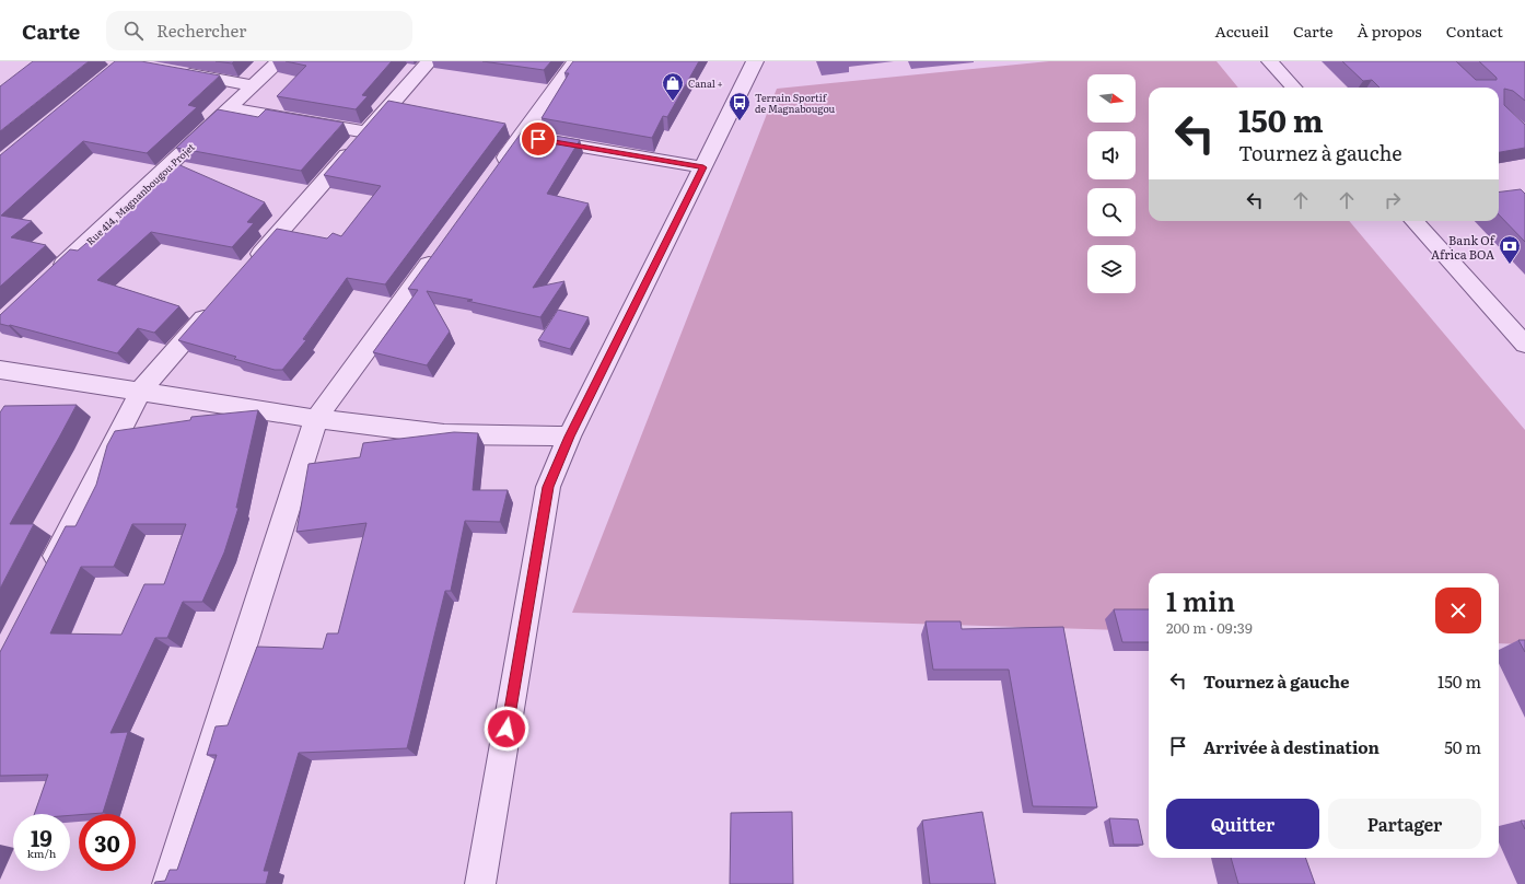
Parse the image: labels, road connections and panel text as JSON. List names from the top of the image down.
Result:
{
  "streets": {
    "street": ["Rue 414, Magnanbougou Projet"]
  },
  "places": {
    "shop": ["Canal +"],
    "bus stop": ["Terrain Sportif de Magnabougou"],
    "bank": ["Bank Of Africa BOA"]
  },
  "north": "right",
  "page": {
    "header": "Carte",
    "search": "Rechercher",
    "nav": [
      "Accueil",
      "Carte",
      "À propos",
      "Contact"
    ],
    "turn": ["150 m", "Tournez à gauche"],
    "heading": ["1 min", "200 m · 09:39"],
    "list": [
      {
        "name": "Tournez à gauche",
        "value": "150 m"
      },
      {
        "name": "Arrivée à destination",
        "value": "50 m"
      }
    ],
    "buttons": ["Quitter", "Partager"],
    "speed": "19 km/h",
    "limit": "30"
  }
}
